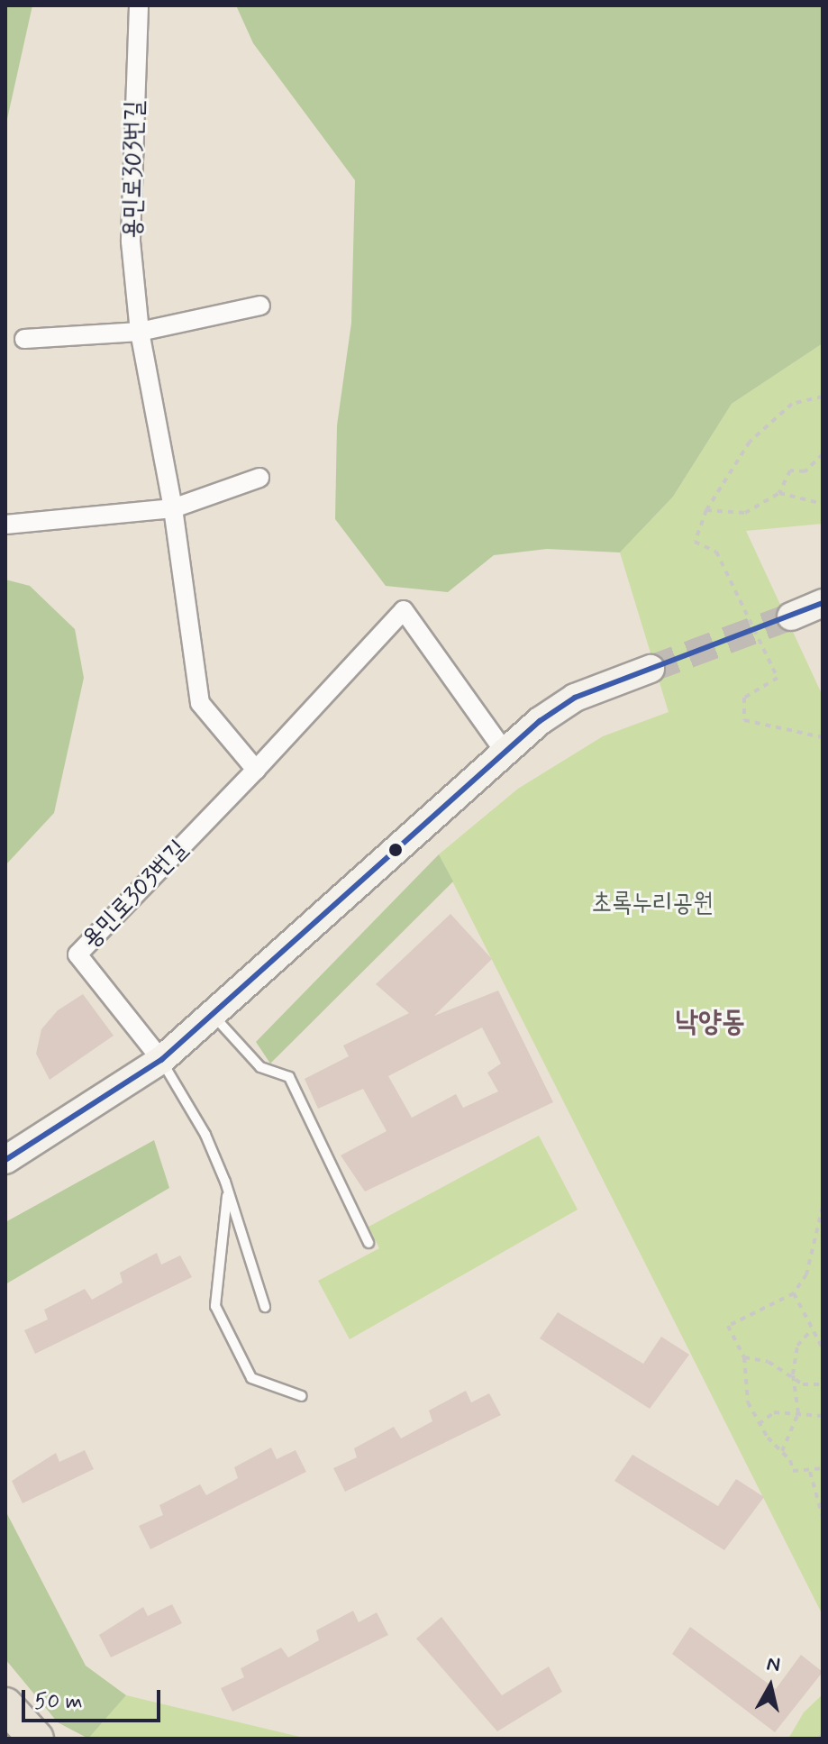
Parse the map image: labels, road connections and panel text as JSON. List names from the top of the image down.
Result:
{
  "streets": {
    "street": ["용민로303번길"]
  },
  "districts": ["낙양동"],
  "parks": ["초록누리공원"],
  "scale_bar": "50 m",
  "north": "top"
}
